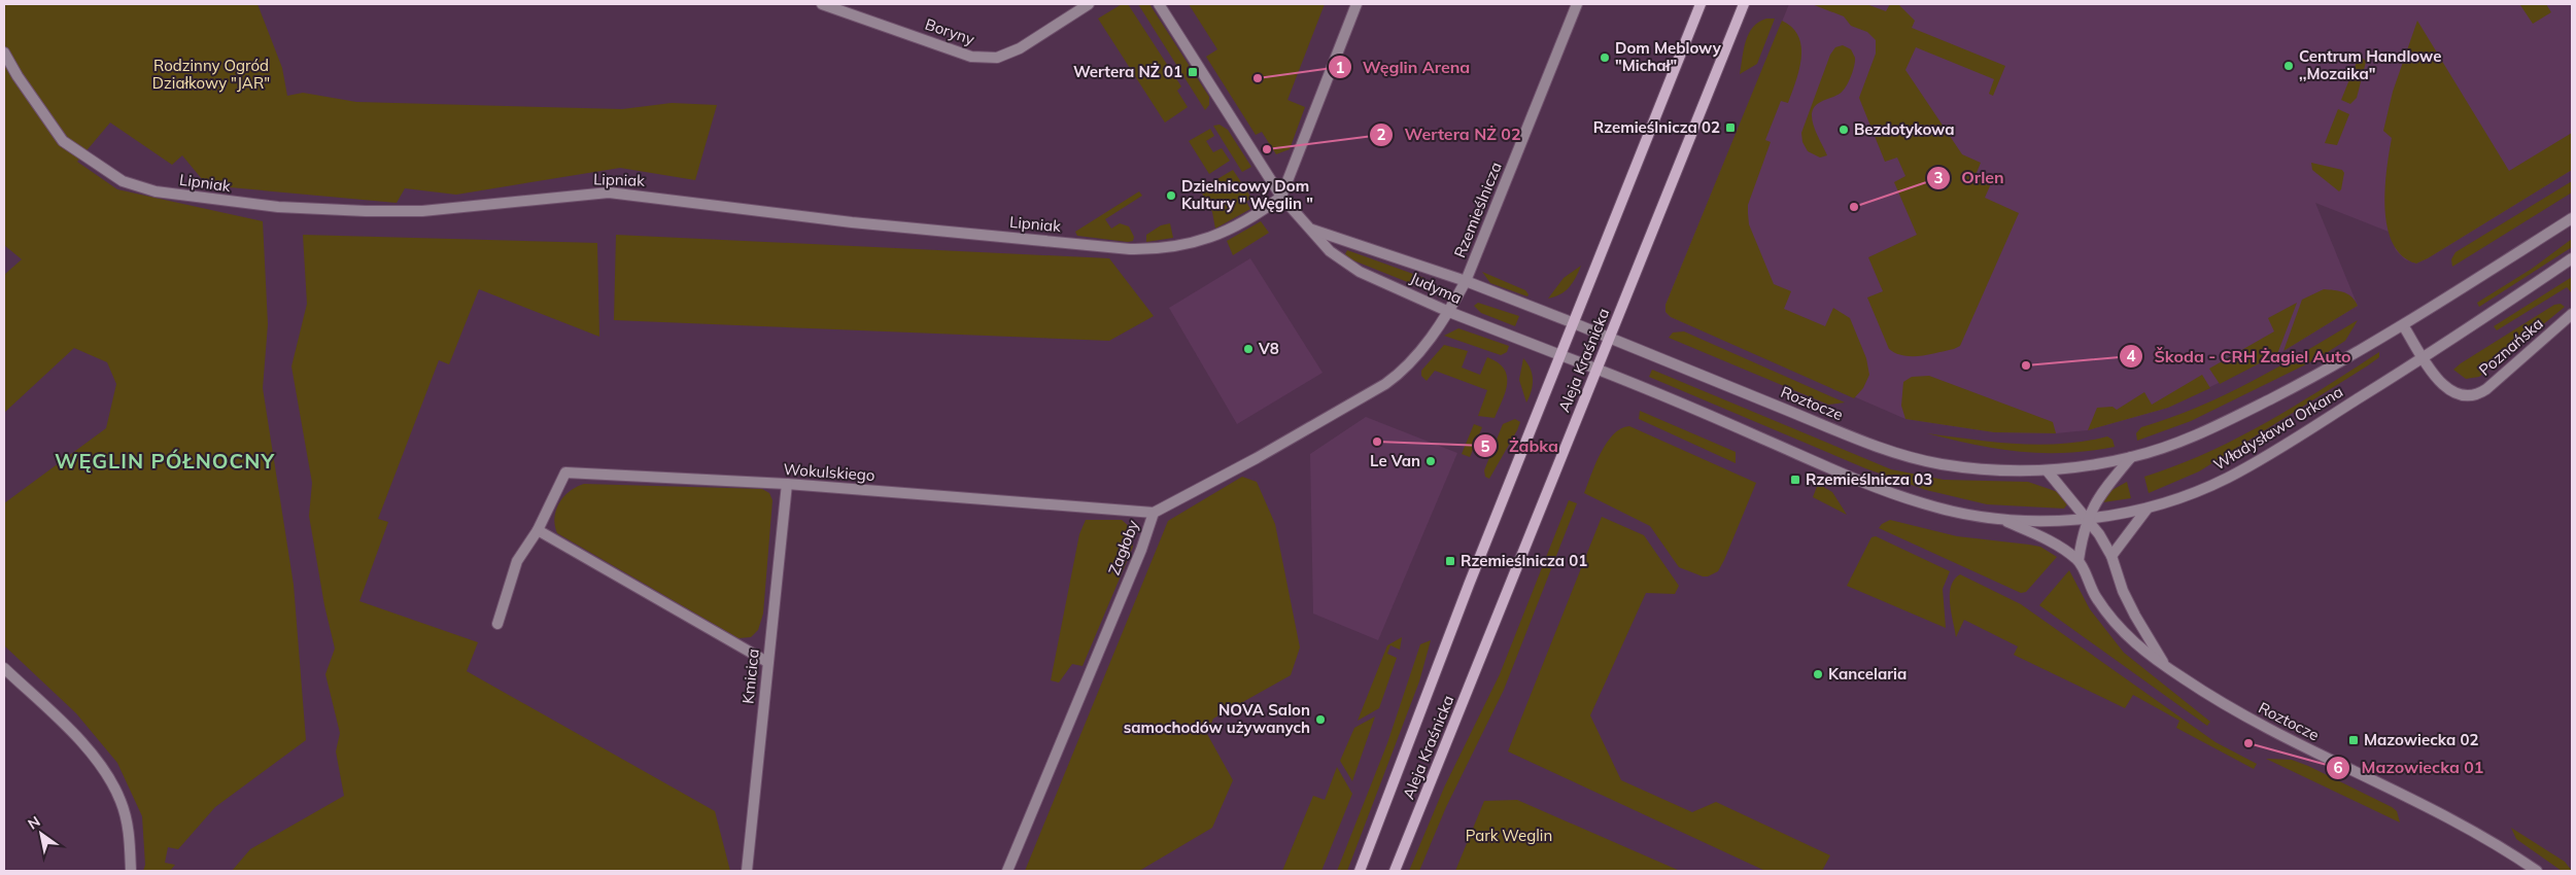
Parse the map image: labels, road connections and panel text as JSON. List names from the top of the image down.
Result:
{
  "streets": {
    "main road": ["Aleja Kraśnicka"],
    "street": [
      "Boryny",
      "Lipniak",
      "Rzemieślnicza",
      "Judyma",
      "Poznańska",
      "Roztocze",
      "Władysława Orkana",
      "Wokulskiego",
      "Zagłoby",
      "Kmicica"
    ]
  },
  "crossings": [
    ["Lipniak", "Judyma"],
    ["Rzemieślnicza", "Judyma"],
    ["Rzemieślnicza", "Zagłoby"],
    ["Judyma", "Aleja Kraśnicka"],
    ["Judyma", "Roztocze"],
    ["Judyma", "Zagłoby"],
    ["Poznańska", "Władysława Orkana"],
    ["Aleja Kraśnicka", "Roztocze"],
    ["Roztocze", "Władysława Orkana"],
    ["Wokulskiego", "Zagłoby"],
    ["Wokulskiego", "Kmicica"]
  ],
  "districts": ["WĘGLIN PÓŁNOCNY"],
  "parks": ["Rodzinny Ogród Działkowy \"JAR\"", "Park Weglin"],
  "places": {
    "other": [
      "Dom Meblowy \"Michał\"",
      "Centrum Handlowe ,,Mozaika\"",
      "Węglin Arena",
      "Bezdotykowa",
      "Wertera NŻ 02",
      "Dzielnicowy Dom Kultury \" Węglin \"",
      "Orlen",
      "V8",
      "Škoda - CRH Żagiel Auto",
      "Żabka",
      "Le Van",
      "Kancelaria",
      "NOVA Salon samochodów używanych",
      "Mazowiecka 01"
    ],
    "transit": [
      "Wertera NŻ 01",
      "Rzemieślnicza 02",
      "Rzemieślnicza 03",
      "Rzemieślnicza 01",
      "Mazowiecka 02"
    ]
  },
  "north": "top left"
}
